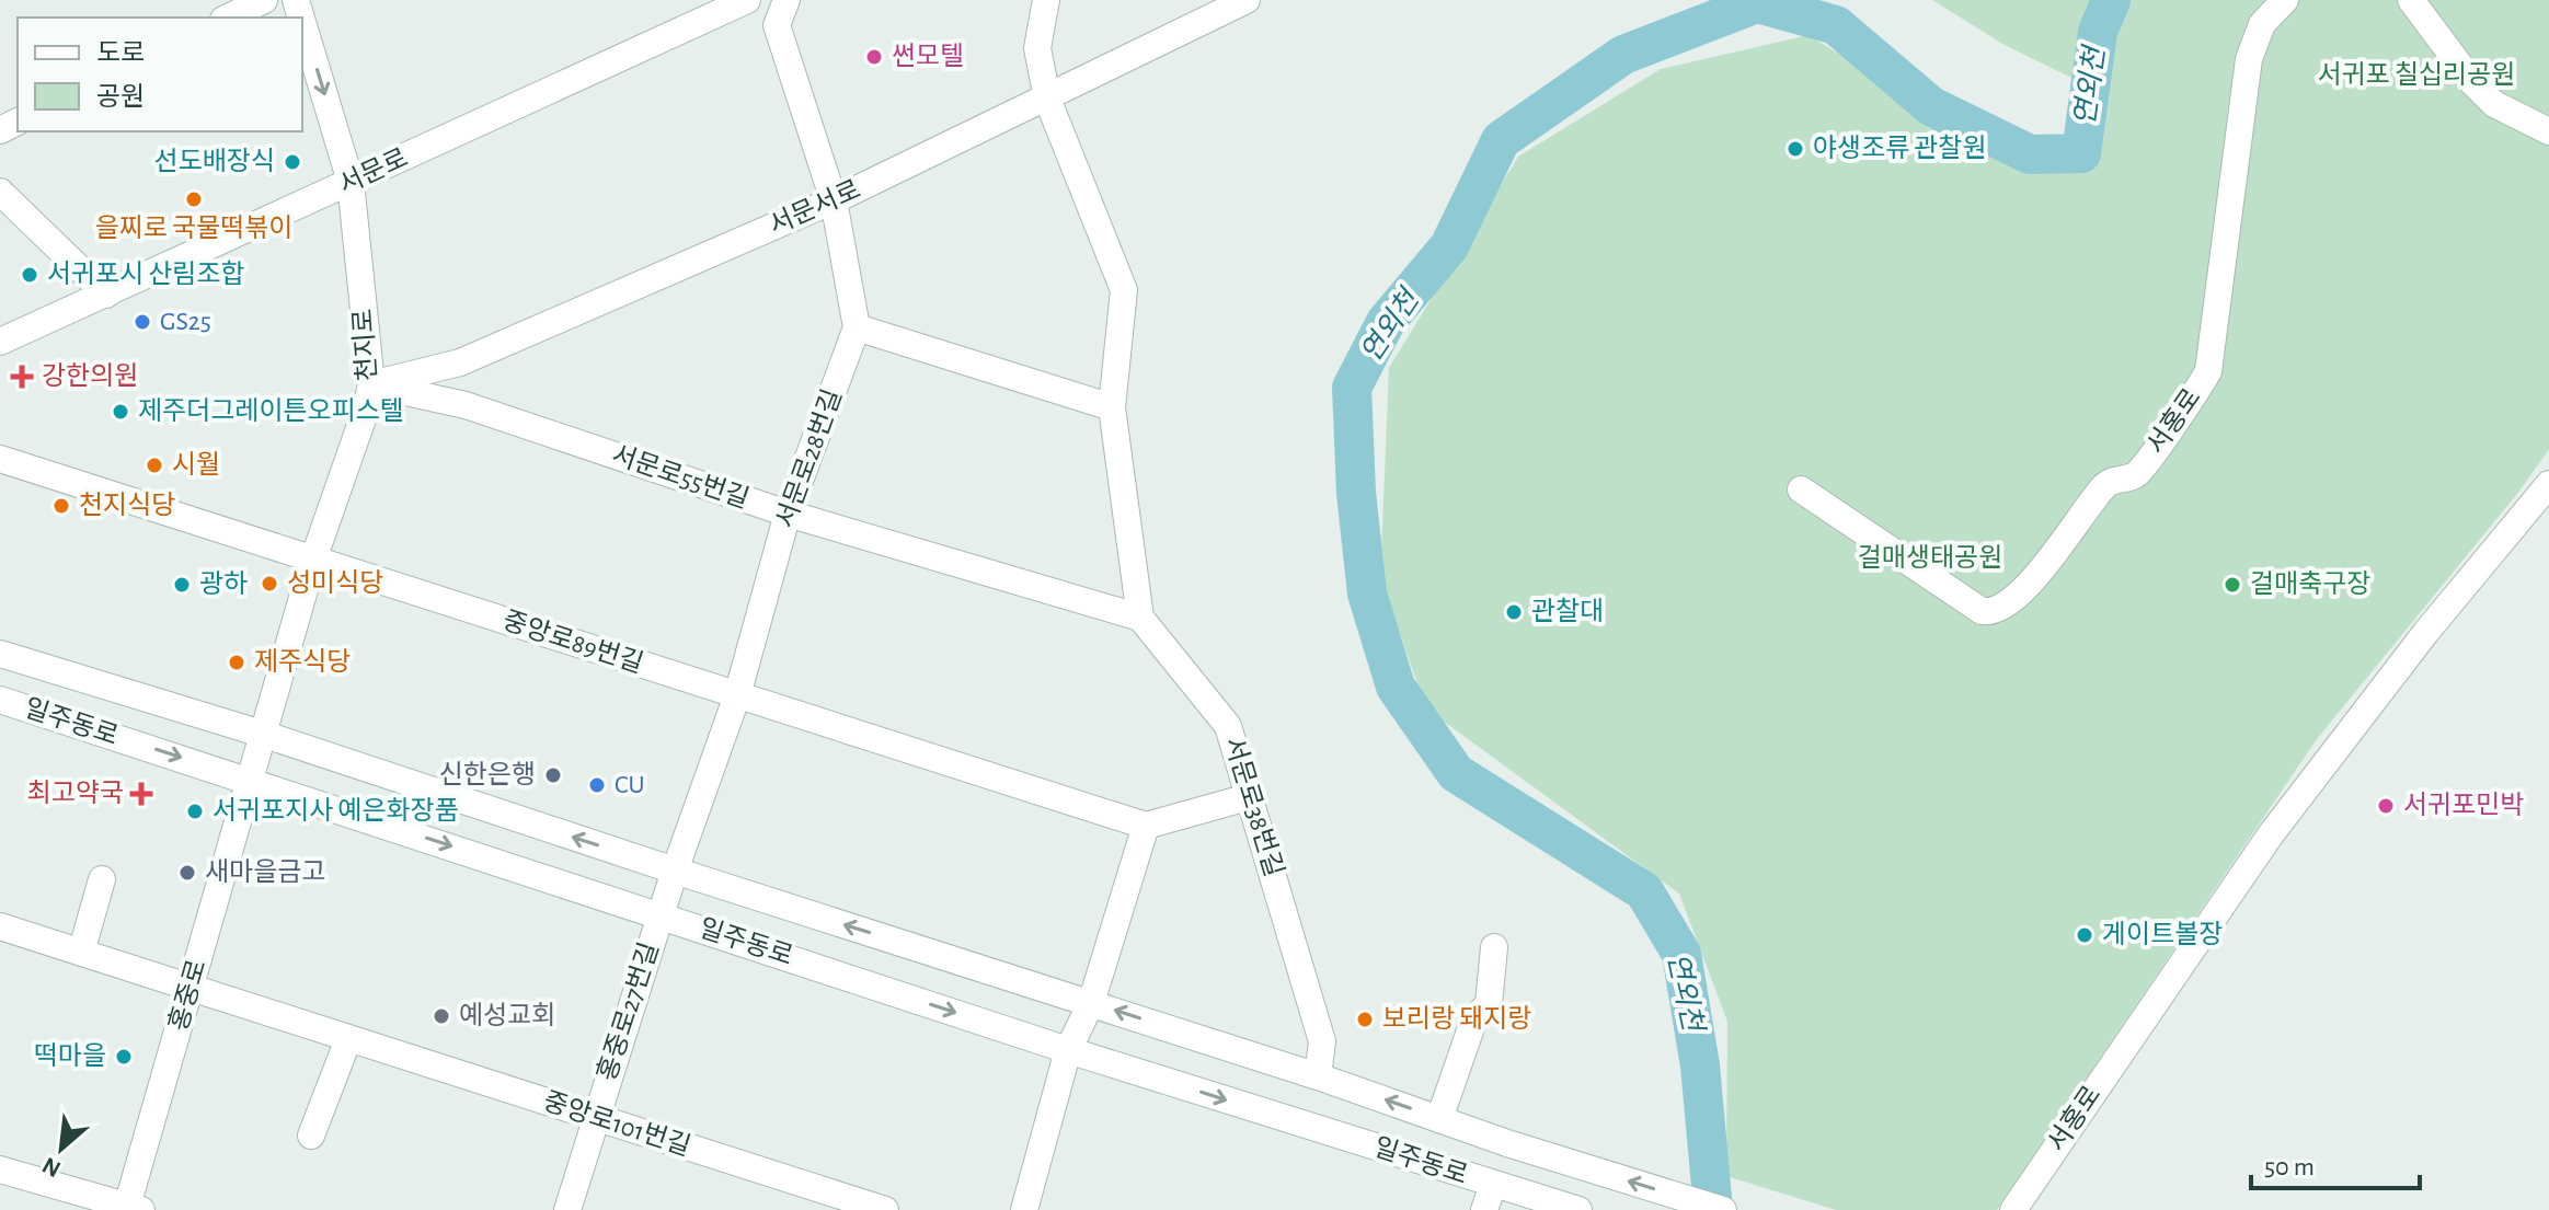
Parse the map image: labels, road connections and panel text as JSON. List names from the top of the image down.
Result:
{
  "streets": {
    "street": [
      "서문로",
      "서문서로",
      "천지로",
      "서홍로",
      "서문로28번길",
      "서문로55번길",
      "중앙로89번길",
      "일주동로",
      "서문로38번길",
      "홍중로",
      "홍중로27번길",
      "중앙로101번길"
    ]
  },
  "crossings": [
    ["서문로", "천지로"],
    ["서문서로", "천지로"],
    ["서문서로", "서문로55번길"],
    ["천지로", "서문로55번길"],
    ["천지로", "중앙로89번길"],
    ["천지로", "일주동로"],
    ["천지로", "홍중로"],
    ["서문로28번길", "서문로55번길"],
    ["서문로28번길", "중앙로89번길"],
    ["서문로28번길", "일주동로"],
    ["서문로28번길", "홍중로27번길"],
    ["서문로55번길", "서문로38번길"],
    ["일주동로", "서문로38번길"],
    ["일주동로", "홍중로"],
    ["일주동로", "홍중로27번길"],
    ["홍중로", "중앙로101번길"],
    ["홍중로27번길", "중앙로101번길"]
  ],
  "water": ["연외천"],
  "parks": ["서귀포 칠십리공원", "걸매생태공원"],
  "places": {
    "other": [
      "썬모텔",
      "야생조류 관찰원",
      "선도배장식",
      "을찌로 국물떡볶이",
      "서귀포시 산림조합",
      "GS25",
      "제주더그레이튼오피스텔",
      "시월",
      "천지식당",
      "성미식당",
      "광하",
      "걸매축구장",
      "관찰대",
      "제주식당",
      "신한은행",
      "CU",
      "서귀포민박",
      "서귀포지사 예은화장품",
      "새마을금고",
      "게이트볼장",
      "예성교회",
      "보리랑 돼지랑",
      "떡마을"
    ],
    "health": ["강한의원", "최고약국"]
  },
  "legend": ["도로", "공원"],
  "scale_bar": "50 m",
  "north": "bottom left"
}
